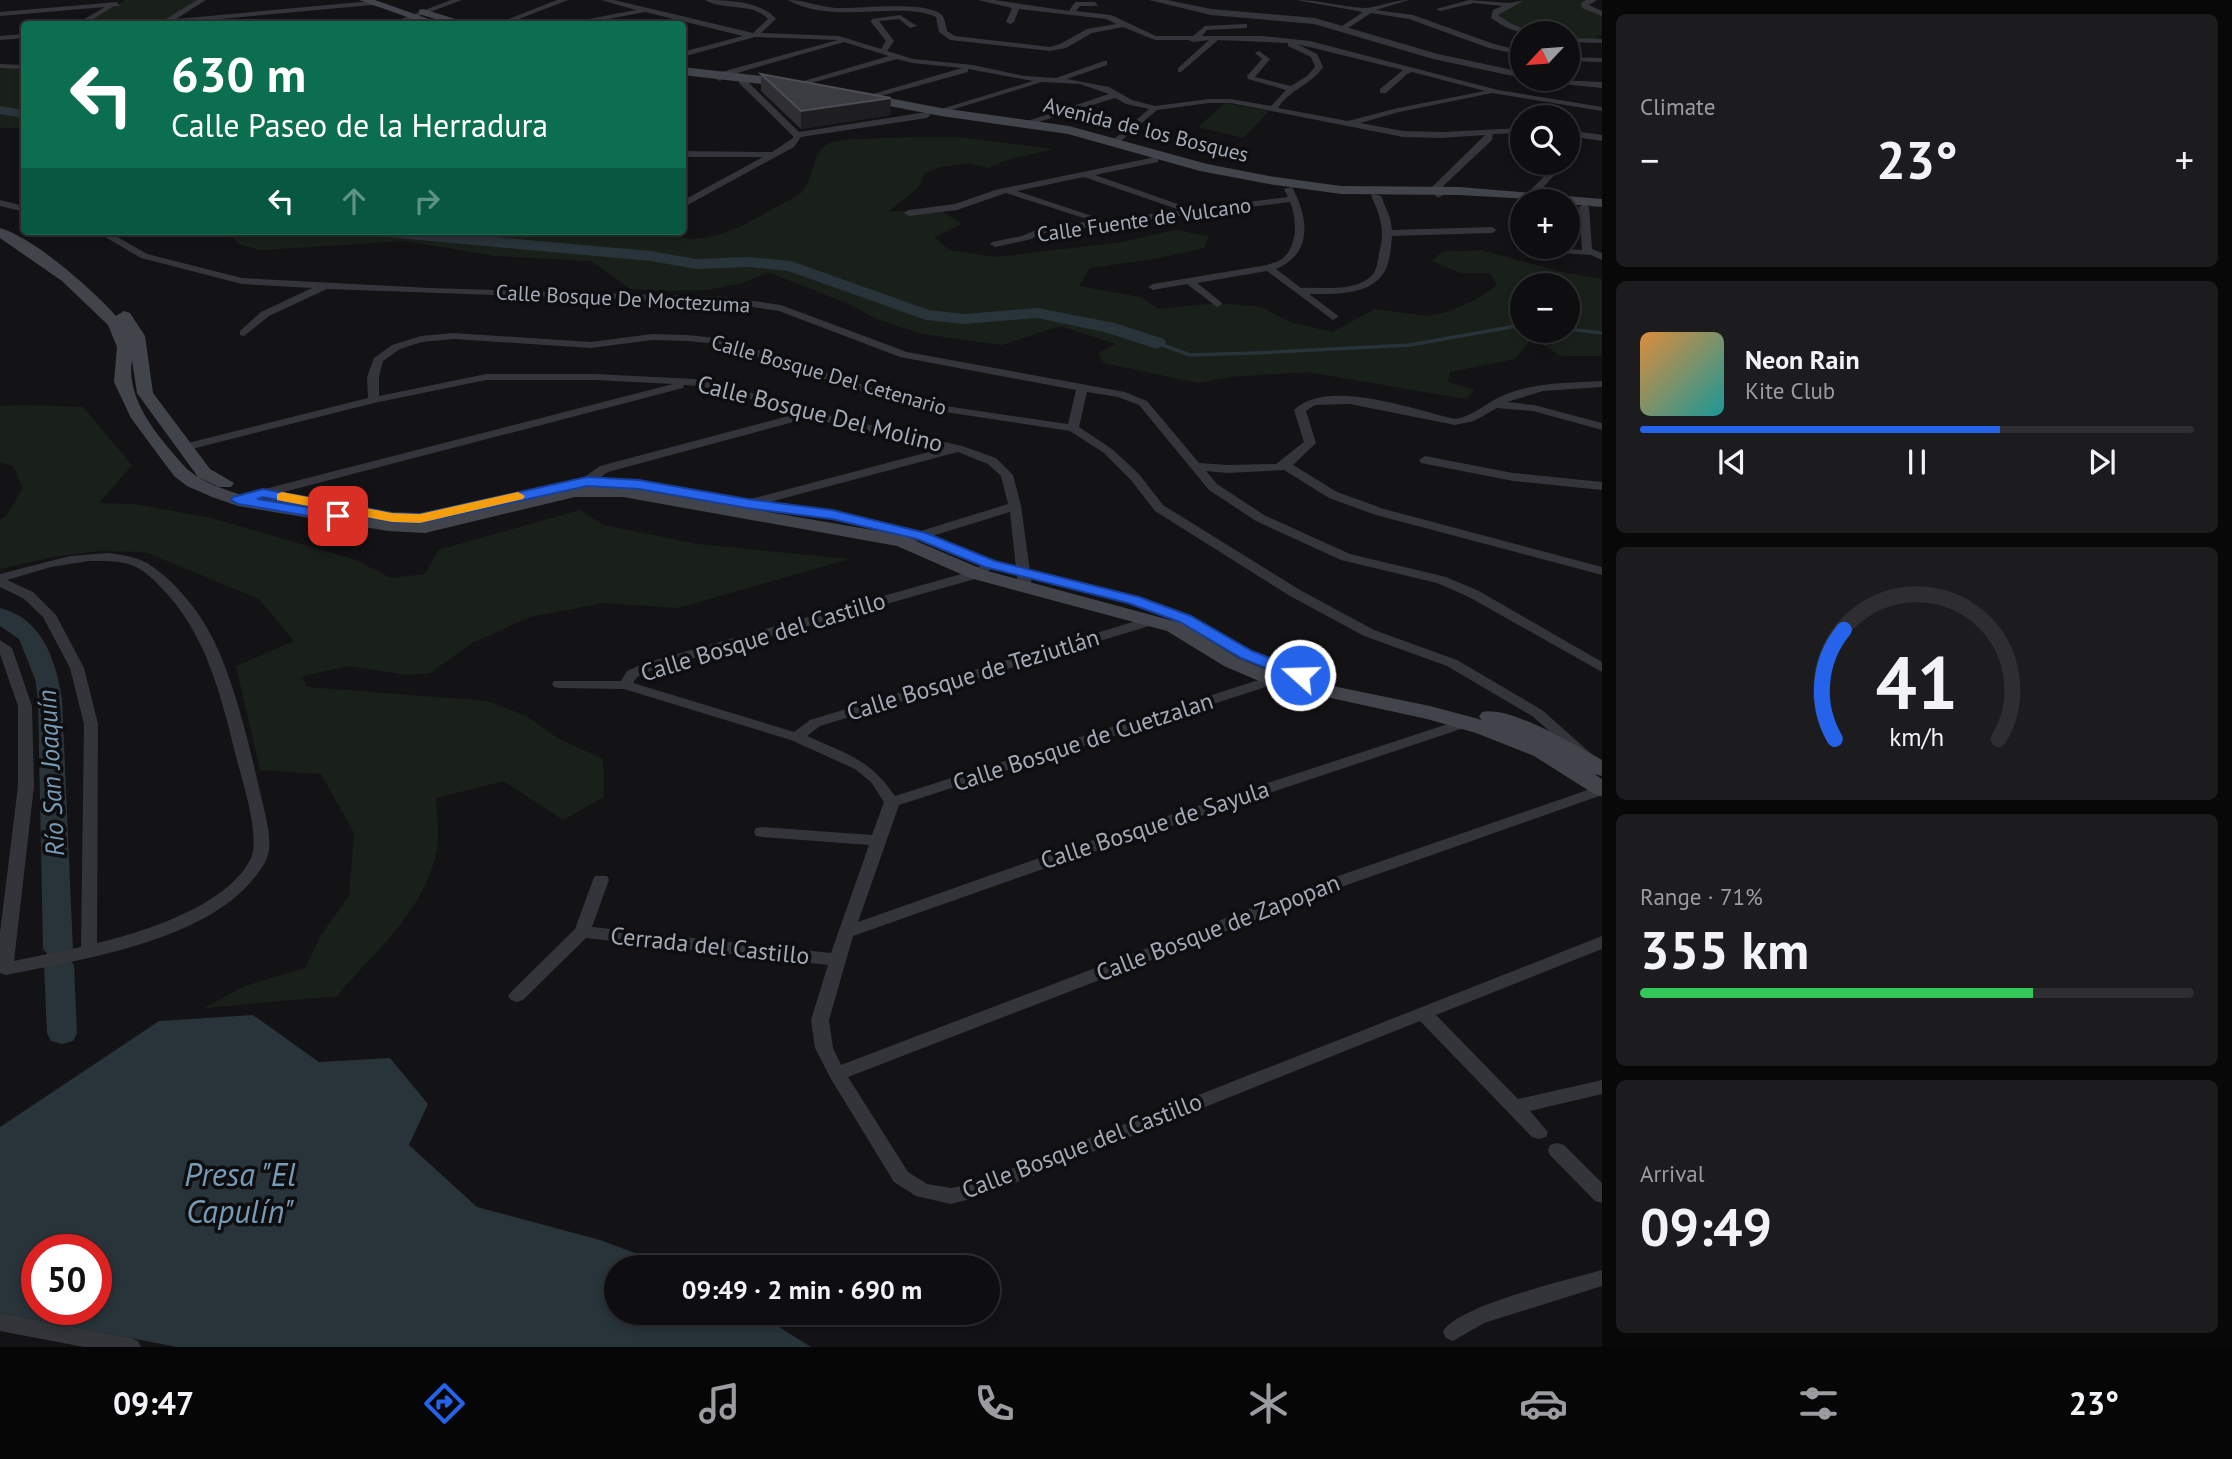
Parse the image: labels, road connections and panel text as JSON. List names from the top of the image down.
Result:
{
  "streets": {
    "main road": ["Avenida de los Bosques"],
    "street": [
      "Calle Fuente de Vulcano",
      "Calle Bosque De Moctezuma",
      "Calle Bosque Del Cetenario",
      "Calle Bosque Del Molino",
      "Calle Bosque del Castillo",
      "Calle Bosque de Teziutlán",
      "Calle Bosque de Cuetzalan",
      "Calle Bosque de Sayula",
      "Calle Bosque de Zapopan",
      "Cerrada del Castillo"
    ]
  },
  "crossings": [
    ["Avenida de los Bosques", "Calle Fuente de Vulcano"],
    ["Calle Bosque Del Cetenario", "Calle Bosque Del Molino"],
    ["Calle Bosque del Castillo", "Calle Bosque de Teziutlán"],
    ["Calle Bosque del Castillo", "Calle Bosque de Cuetzalan"],
    ["Calle Bosque del Castillo", "Calle Bosque de Sayula"],
    ["Calle Bosque del Castillo", "Calle Bosque de Zapopan"],
    ["Calle Bosque del Castillo", "Cerrada del Castillo"]
  ],
  "water": ["Río San Joaquín", "Presa \"El Capulín\""],
  "north": "bottom left",
  "page": {
    "tile": [
      "Climate",
      ["Range · 71%", "355 km"],
      ["Arrival", "09:49"]
    ],
    "map_buttons": ["+", "−"],
    "turn": ["630 m", "Calle Paseo de la Herradura"],
    "heat": ["−", "23°", "+"],
    "song": ["Neon Rain", "Kite Club"],
    "limit": "50",
    "trip": "09:49 · 2 min · 690 m",
    "tabs": ["09:47", "23°"],
    "gauge": ["41", "km/h"]
  }
}
